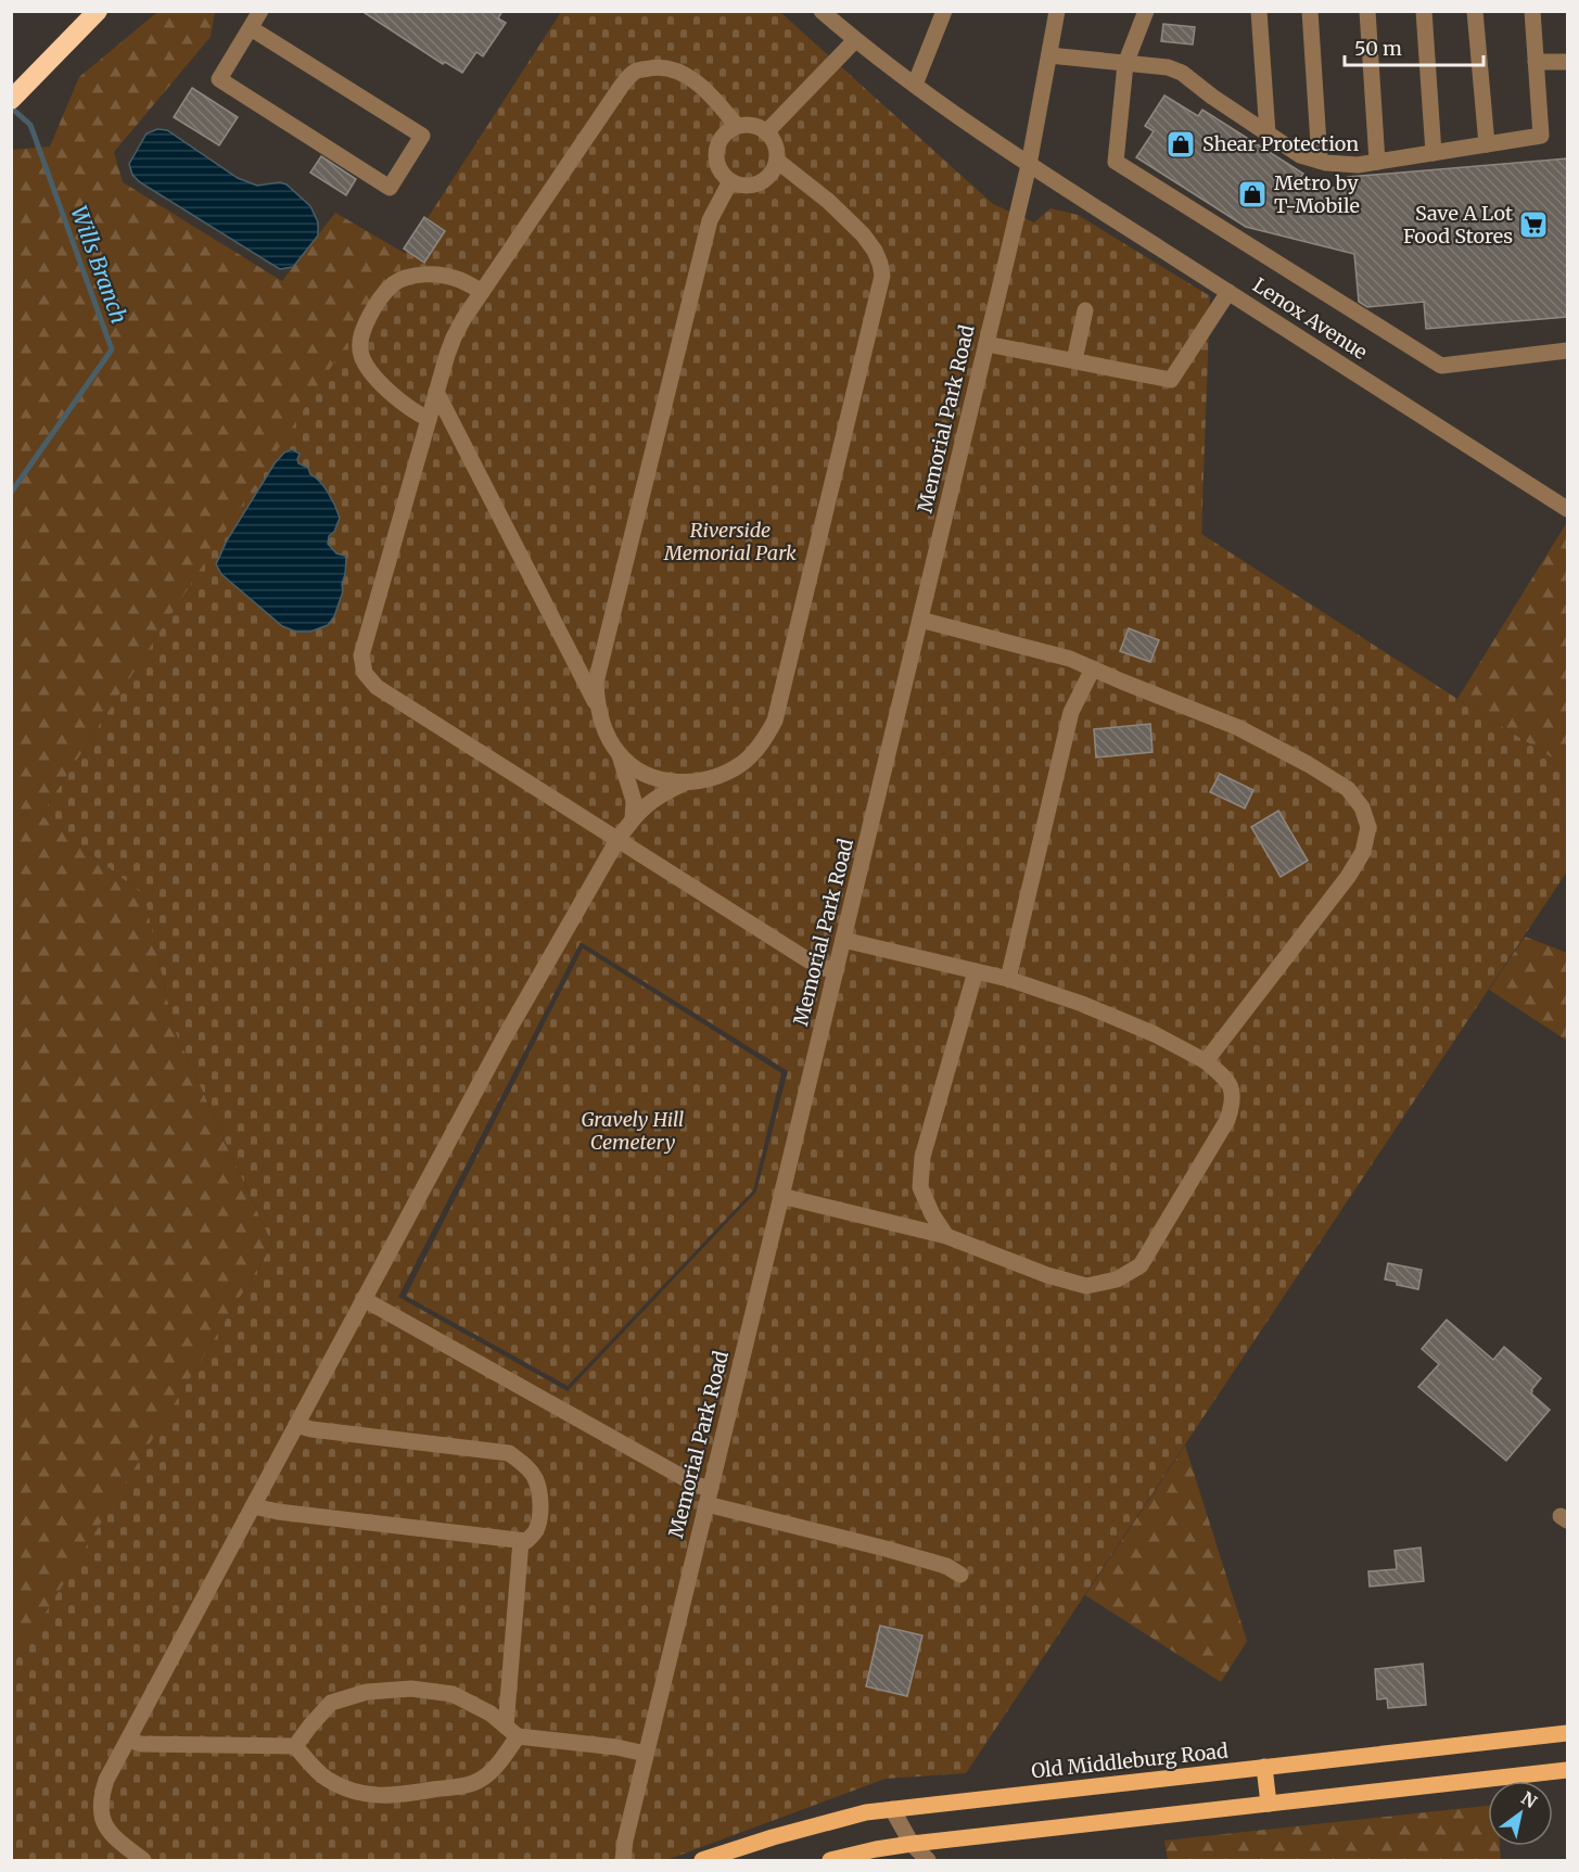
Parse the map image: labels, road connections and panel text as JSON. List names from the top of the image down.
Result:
{
  "streets": {
    "main road": ["Old Middleburg Road"],
    "street": ["Lenox Avenue", "Memorial Park Road"]
  },
  "crossings": [
    ["Lenox Avenue", "Memorial Park Road"]
  ],
  "water": ["Wills Branch"],
  "parks": ["Riverside Memorial Park", "Gravely Hill Cemetery"],
  "places": {
    "shop": ["Shear Protection", "Metro by T-Mobile"],
    "supermarket": ["Save A Lot Food Stores"]
  },
  "scale_bar": "50 m",
  "north": "top right"
}
